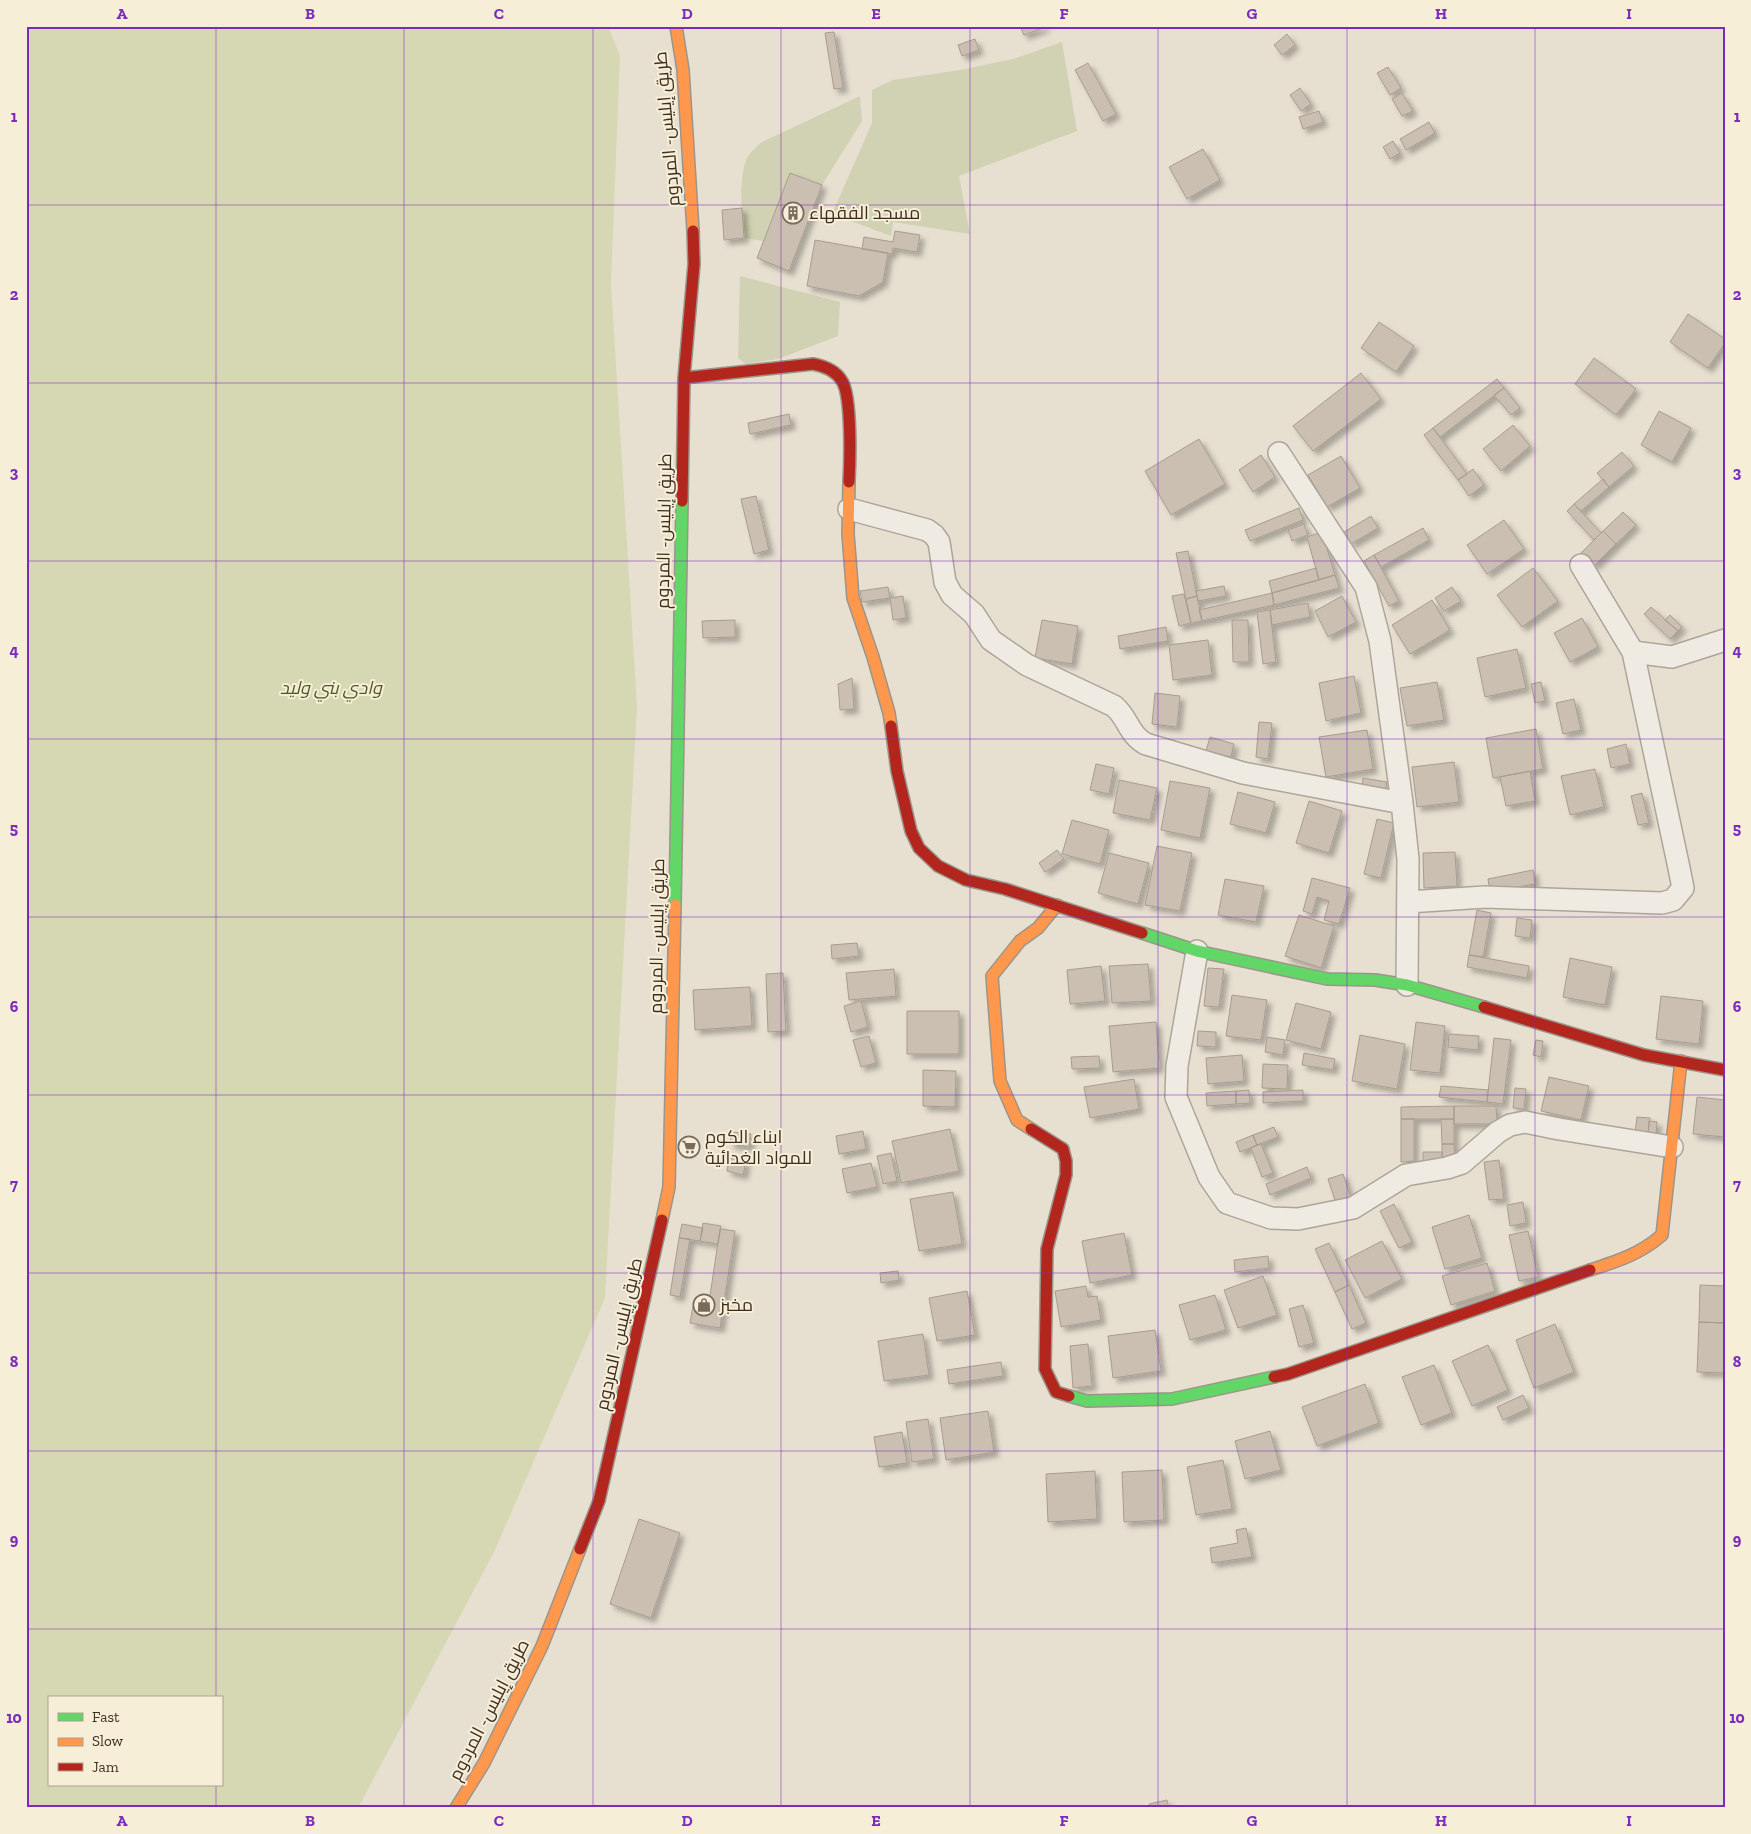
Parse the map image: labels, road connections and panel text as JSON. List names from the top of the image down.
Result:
{
  "streets": {
    "main road": ["طريق إيليس- المردوم"]
  },
  "parks": ["وادي بني وليد"],
  "places": {
    "building": ["مسجد الفقهاء"],
    "supermarket": ["ابناء الكوم للمواد الغدائية"],
    "shop": ["مخبز"]
  },
  "legend": ["Fast", "Slow", "Jam"],
  "grid": {
    "columns": [
      "A",
      "B",
      "C",
      "D",
      "E",
      "F",
      "G",
      "H",
      "I"
    ],
    "rows": [
      "1",
      "2",
      "3",
      "4",
      "5",
      "6",
      "7",
      "8",
      "9",
      "10"
    ]
  }
}
